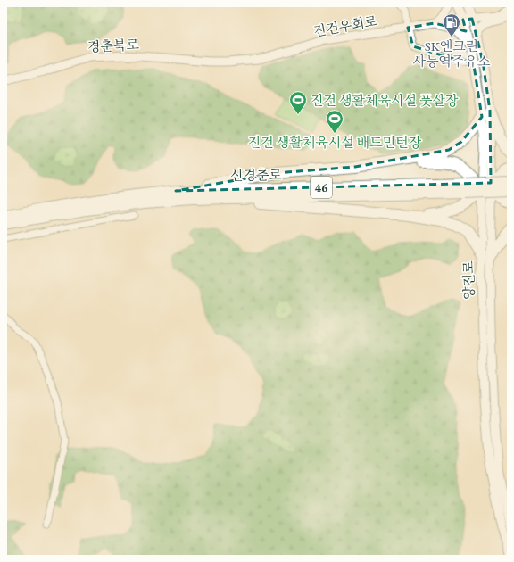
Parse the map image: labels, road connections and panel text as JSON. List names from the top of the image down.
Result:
{
  "streets": {
    "highway": ["신경춘로", "46"],
    "main road": ["진건우회로", "경춘북로", "양진로"]
  },
  "crossings": [
    ["진건우회로", "경춘북로"],
    ["진건우회로", "양진로"]
  ],
  "places": {
    "fuel station": ["SK엔크린 사능역주유소"],
    "sports": ["진건 생활체육시설 풋살장", "진건 생활체육시설 배드민턴장"]
  }
}
